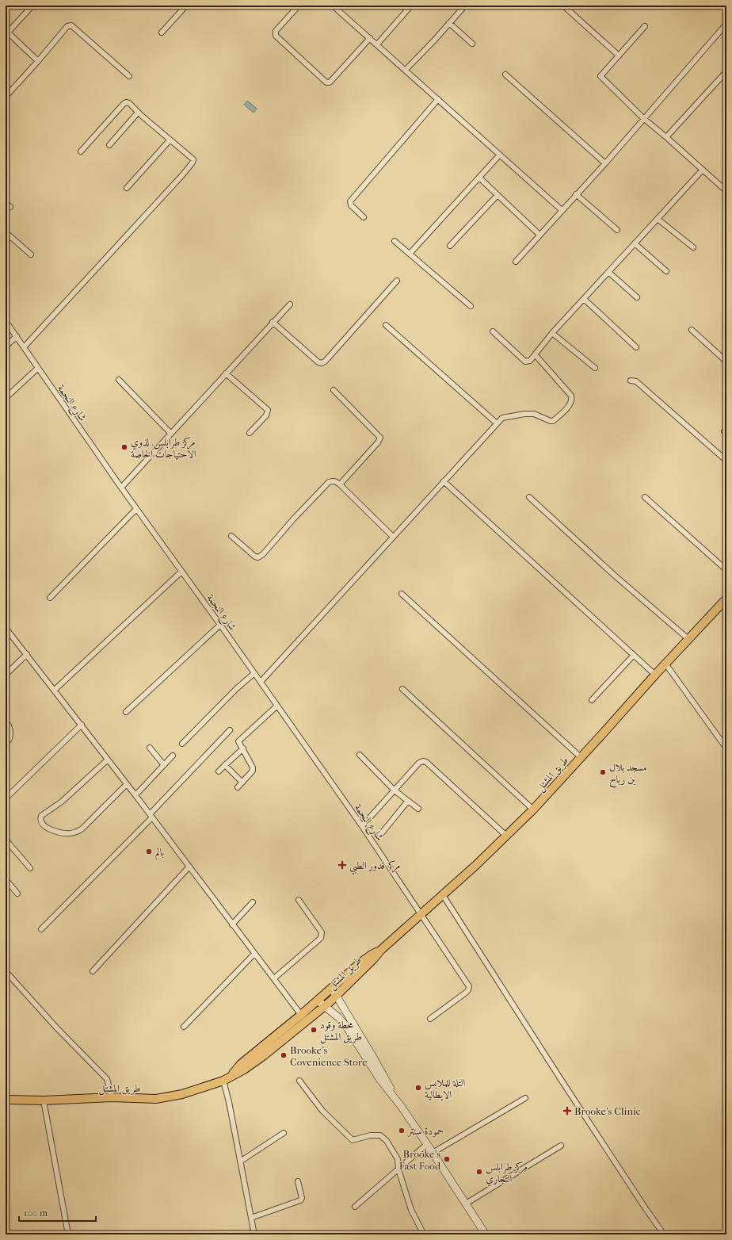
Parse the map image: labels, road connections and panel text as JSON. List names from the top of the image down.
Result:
{
  "streets": {
    "main road": ["طريق المشتل"],
    "street": ["شارع النجمة"]
  },
  "crossings": [
    ["شارع النجمة", "طريق المشتل"]
  ],
  "places": {
    "other": [
      "مركز طرابلس. لذوي الاحتياجات الخاصة",
      "مسجد بلال بن رباح",
      "بالم",
      "محطة وقود طريق المشتل",
      "Brooke's Covenience Store",
      "التلة للملابس الايطالية",
      "حمودة سنتر",
      "Brooke's Fast Food",
      "مركز طرابلس التجاري"
    ],
    "health": ["مركز قدور الطبي", "Brooke's Clinic"]
  },
  "scale_bar": "100 m"
}
